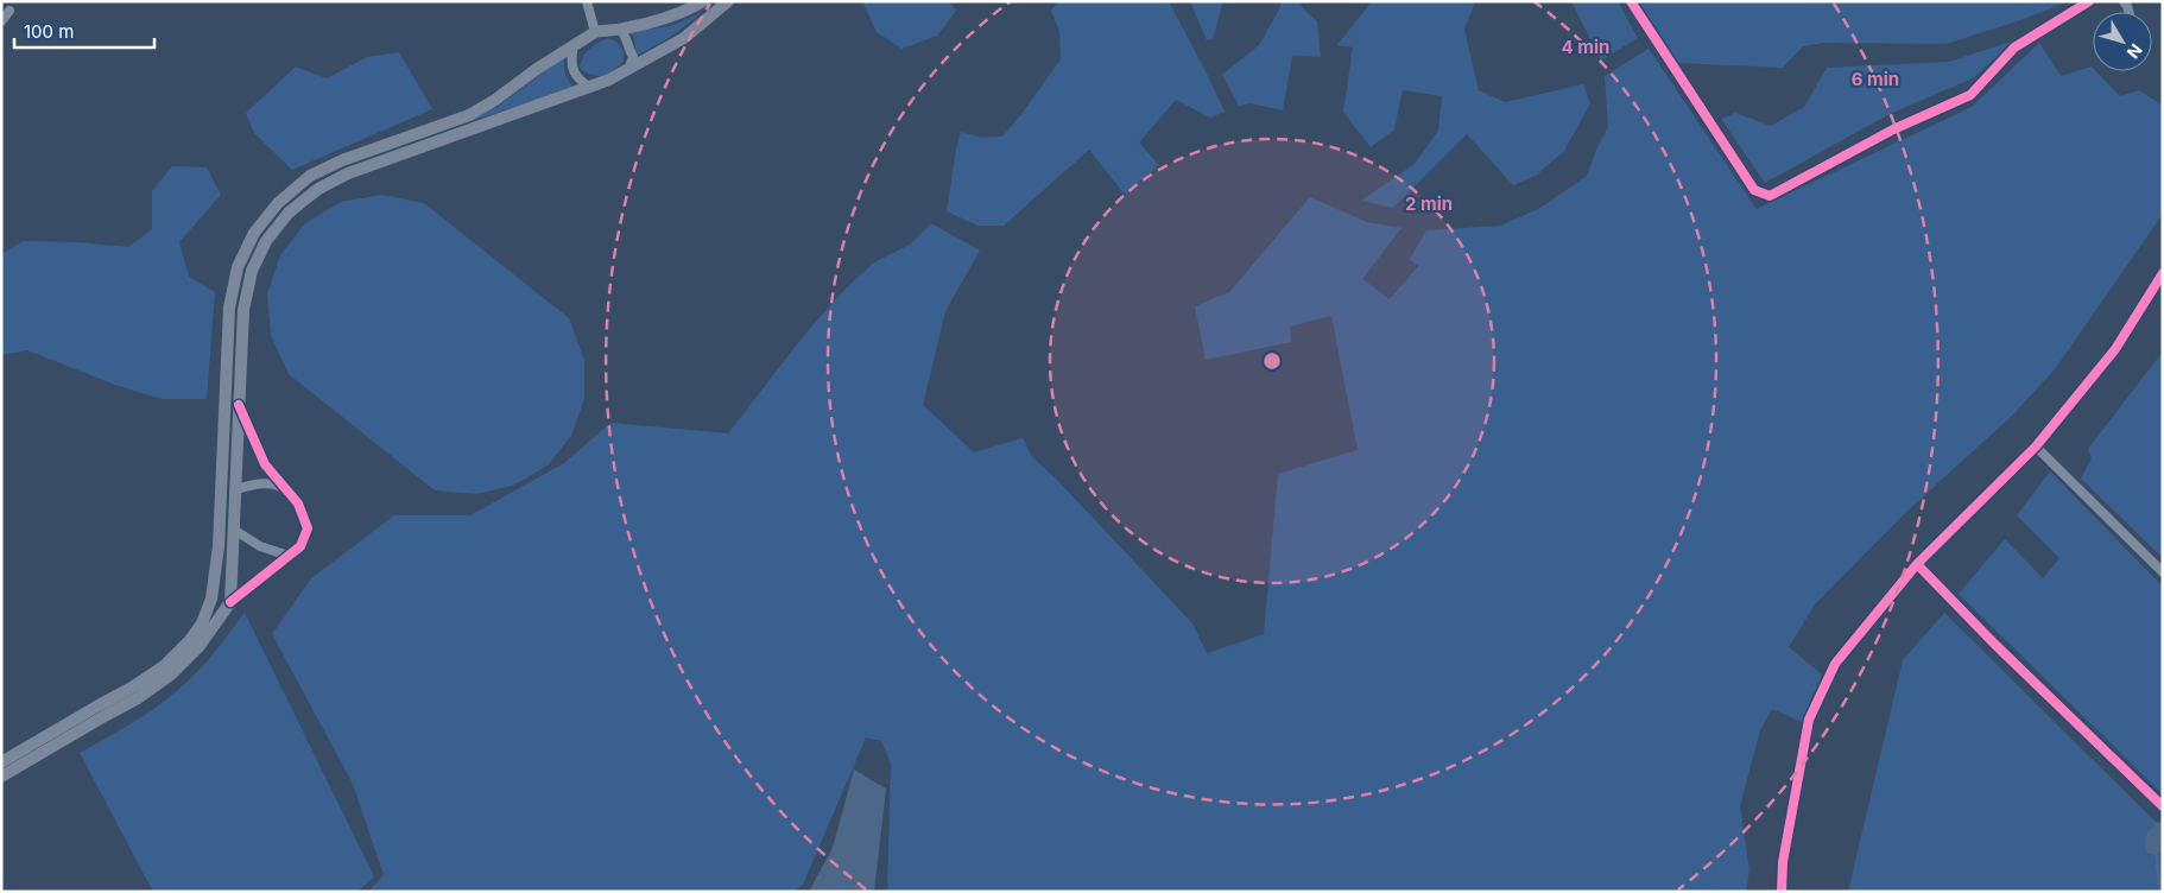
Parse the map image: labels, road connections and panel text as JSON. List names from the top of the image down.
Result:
{
  "scale_bar": "100 m",
  "north": "bottom right",
  "rings": ["4 min", "6 min", "2 min"]
}
